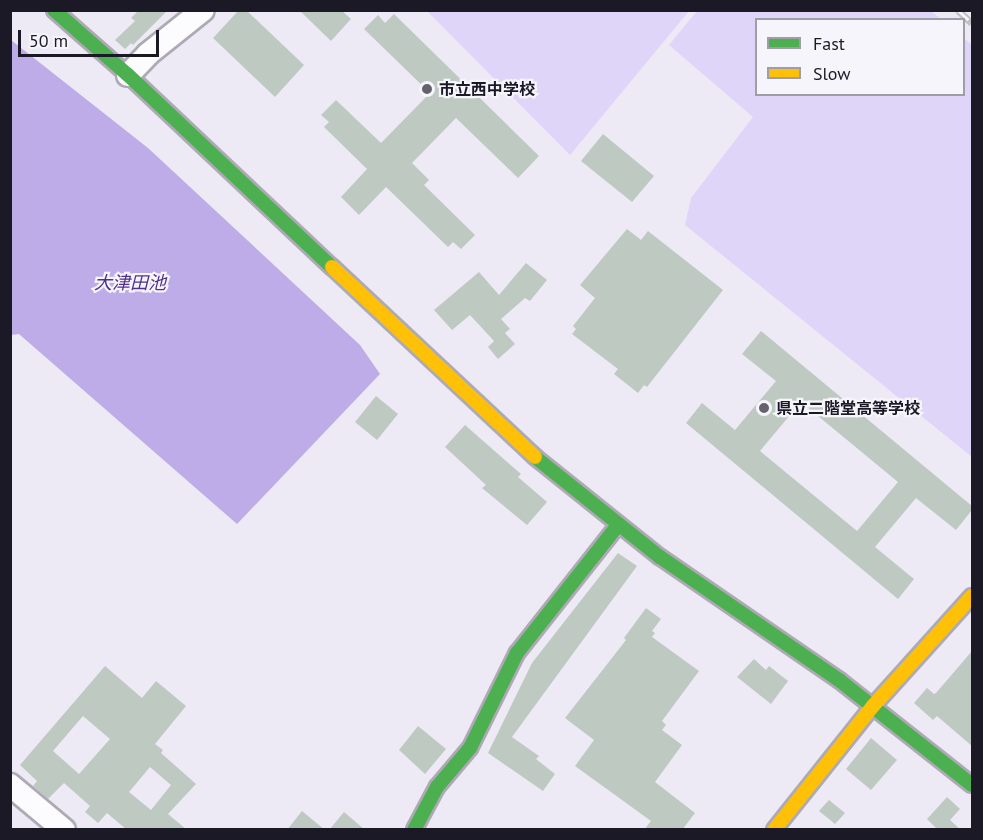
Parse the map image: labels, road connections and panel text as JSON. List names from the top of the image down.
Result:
{
  "water": ["大津田池"],
  "places": ["市立西中学校", "県立二階堂高等学校"],
  "legend": ["Fast", "Slow"],
  "scale_bar": "50 m"
}
